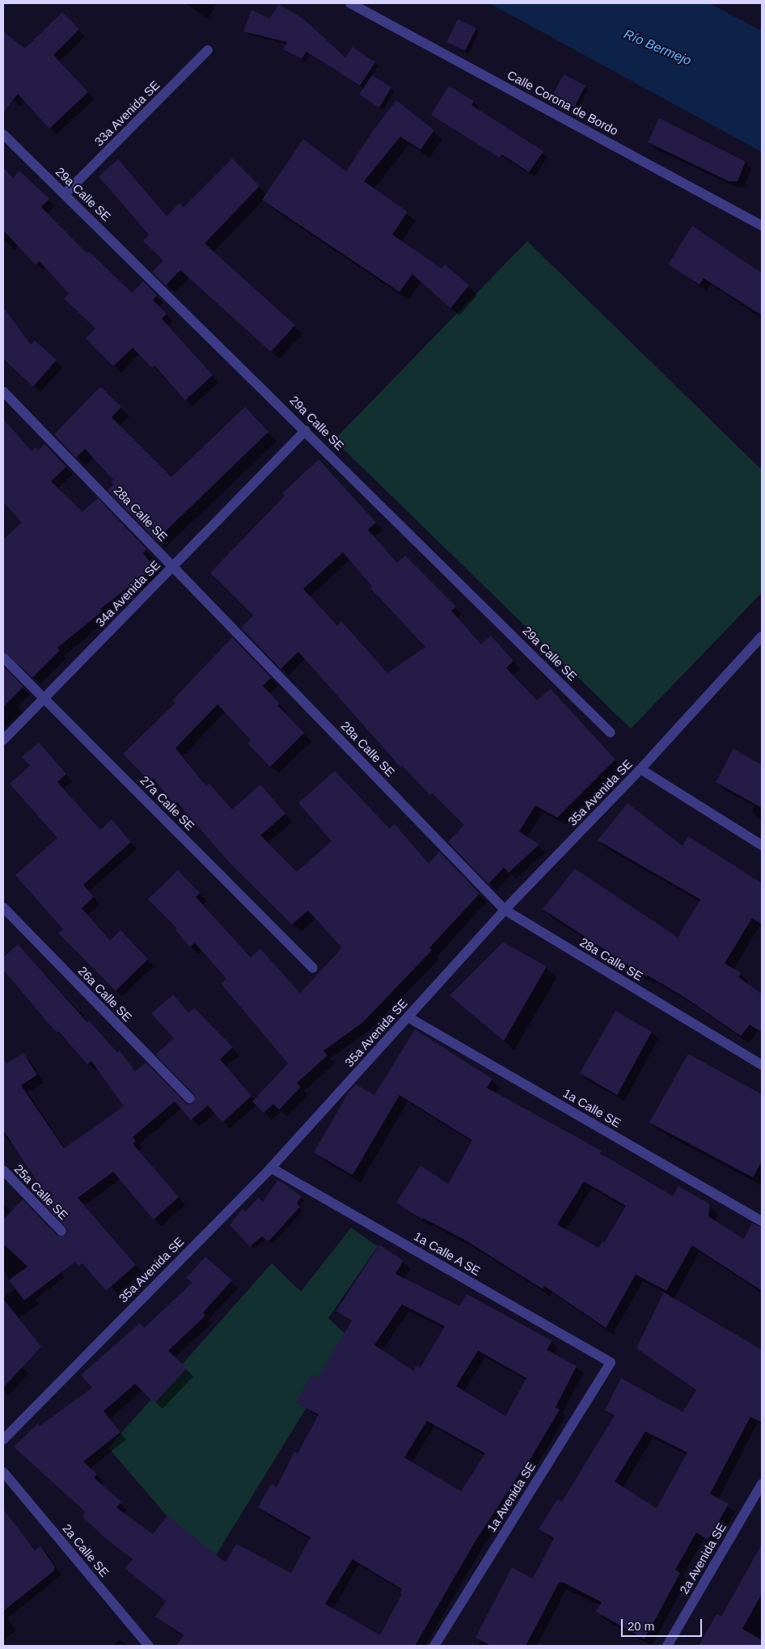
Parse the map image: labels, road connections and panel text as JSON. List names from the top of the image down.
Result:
{
  "streets": {
    "street": [
      "Calle Corona de Bordo",
      "33a Avenida SE",
      "29a Calle SE",
      "28a Calle SE",
      "34a Avenida SE",
      "35a Avenida SE",
      "27a Calle SE",
      "26a Calle SE",
      "1a Calle SE",
      "25a Calle SE",
      "1a Calle A SE",
      "1a Avenida SE",
      "2a Calle SE",
      "2a Avenida SE"
    ]
  },
  "crossings": [
    ["33a Avenida SE", "29a Calle SE"],
    ["29a Calle SE", "34a Avenida SE"],
    ["28a Calle SE", "34a Avenida SE"],
    ["28a Calle SE", "35a Avenida SE"],
    ["34a Avenida SE", "27a Calle SE"],
    ["35a Avenida SE", "1a Calle SE"],
    ["35a Avenida SE", "1a Calle A SE"],
    ["1a Calle A SE", "1a Avenida SE"]
  ],
  "water": ["Río Bermejo"],
  "scale_bar": "20 m"
}
